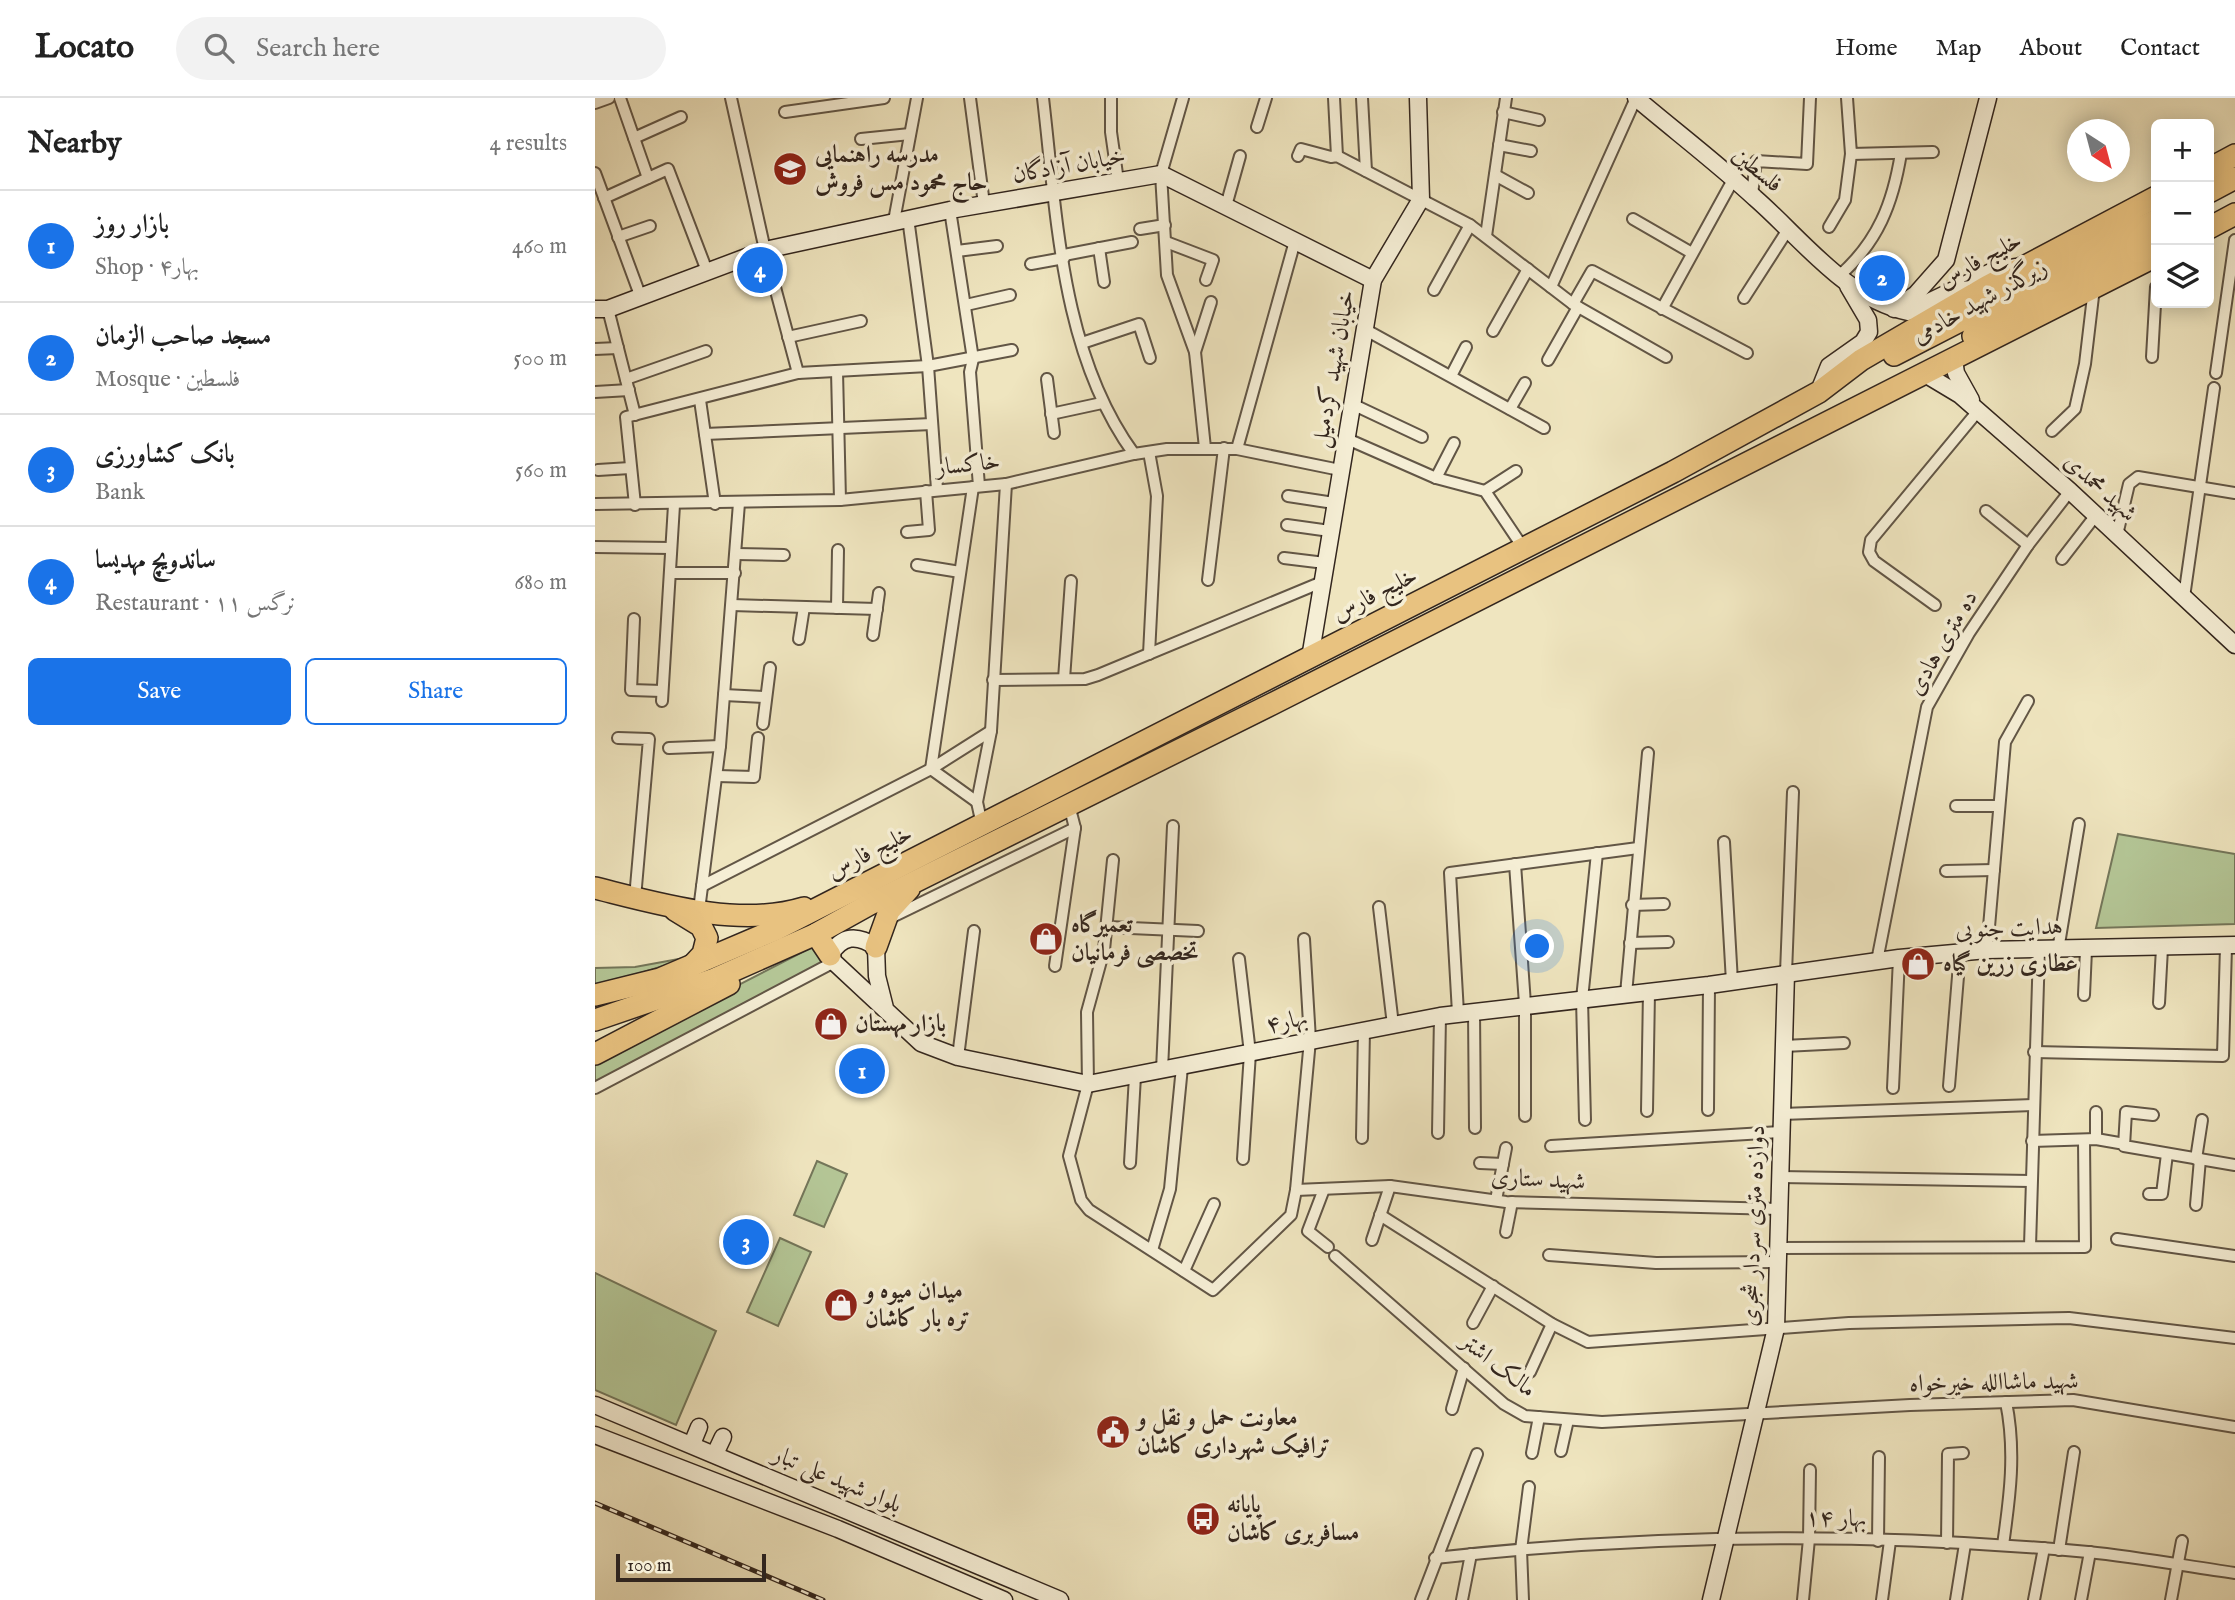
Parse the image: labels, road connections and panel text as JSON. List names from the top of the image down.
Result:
{
  "streets": {
    "highway": ["خلیج فارس", "زیرگذر شهید خادمی"],
    "street": [
      "خیابان آزادگان",
      "فلسطین",
      "خیابان شهید کردمیل",
      "خاکسار",
      "شهید محمدی",
      "ده متری هادی",
      "هدایت جنوبی",
      "بهار۴",
      "شهید ستاری",
      "دوازده متری سردار شجری",
      "مالک اشتر",
      "شهید ماشاالله خیرخواه",
      "بلوار شهید علی تبار",
      "بهار ۱۴"
    ]
  },
  "crossings": [
    ["خیابان آزادگان", "خیابان شهید کردمیل"],
    ["فلسطین", "خلیج فارس"],
    ["فلسطین", "زیرگذر شهید خادمی"],
    ["خلیج فارس", "زیرگذر شهید خادمی"],
    ["خلیج فارس", "خیابان شهید کردمیل"],
    ["خلیج فارس", "شهید محمدی"],
    ["خیابان شهید کردمیل", "خاکسار"],
    ["شهید محمدی", "ده متری هادی"],
    ["ده متری هادی", "هدایت جنوبی"],
    ["هدایت جنوبی", "بهار۴"],
    ["هدایت جنوبی", "دوازده متری سردار شجری"],
    ["بهار۴", "دوازده متری سردار شجری"],
    ["شهید ستاری", "دوازده متری سردار شجری"],
    ["شهید ستاری", "مالک اشتر"],
    ["دوازده متری سردار شجری", "مالک اشتر"],
    ["دوازده متری سردار شجری", "شهید ماشاالله خیرخواه"],
    ["دوازده متری سردار شجری", "بهار ۱۴"],
    ["مالک اشتر", "شهید ماشاالله خیرخواه"]
  ],
  "places": {
    "school or university": ["مدرسه راهنمایی حاج محمود مس فروش"],
    "shop": [
      "تعمیرگاه تخصصی فرمانیان",
      "عطاری زرین گیاه",
      "بازار مهستان",
      "میدان میوه و تره بار کاشان"
    ],
    "public building": ["معاونت حمل و نقل و ترافیک شهرداری کاشان"],
    "bus stop": ["پایانه مسافربری کاشان"]
  },
  "scale_bar": "100 m",
  "north": "bottom right",
  "page": {
    "header": "Locato",
    "search": "Search here",
    "nav": [
      "Home",
      "Map",
      "About",
      "Contact"
    ],
    "heading": ["Nearby", "4 results"],
    "map_buttons": ["+", "−"],
    "list": [
      {
        "mark": "1",
        "name": "بازار روز",
        "note": "Shop · بهار۴",
        "value": "460 m"
      },
      {
        "mark": "2",
        "name": "مسجد صاحب الزمان",
        "note": "Mosque · فلسطین",
        "value": "500 m"
      },
      {
        "mark": "3",
        "name": "بانک کشاورزی",
        "note": "Bank",
        "value": "560 m"
      },
      {
        "mark": "4",
        "name": "ساندویچ مهدیسا",
        "note": "Restaurant · نرگس ۱۱",
        "value": "680 m"
      }
    ],
    "pins": [
      "4",
      "2",
      "1",
      "3"
    ],
    "buttons": ["Save", "Share"],
    "scale": "100 m"
  }
}
